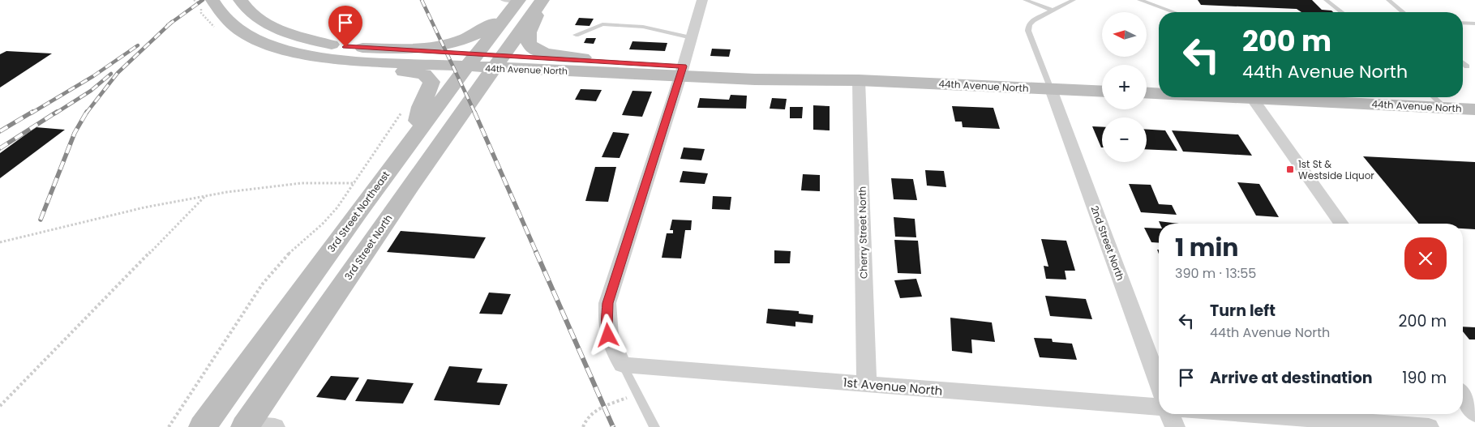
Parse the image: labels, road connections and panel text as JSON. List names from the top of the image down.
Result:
{
  "streets": {
    "main road": ["44th Avenue North", "3rd Street Northeast", "3rd Street North"],
    "street": ["Cherry Street North", "2nd Street North", "1st Avenue North"]
  },
  "crossings": [
    ["44th Avenue North", "3rd Street Northeast"],
    ["44th Avenue North", "Cherry Street North"],
    ["44th Avenue North", "2nd Street North"],
    ["44th Avenue North", "3rd Street North"],
    ["3rd Street Northeast", "3rd Street North"],
    ["Cherry Street North", "1st Avenue North"]
  ],
  "places": {
    "transit": ["1st St & Westside Liquor"]
  },
  "north": "left",
  "page": {
    "map_buttons": ["+", "−"],
    "turn": ["200 m", "44th Avenue North"],
    "heading": ["1 min", "390 m · 13:55"],
    "list": [
      {
        "name": "Turn left",
        "note": "44th Avenue North",
        "value": "200 m"
      },
      {
        "name": "Arrive at destination",
        "value": "190 m"
      }
    ]
  }
}
